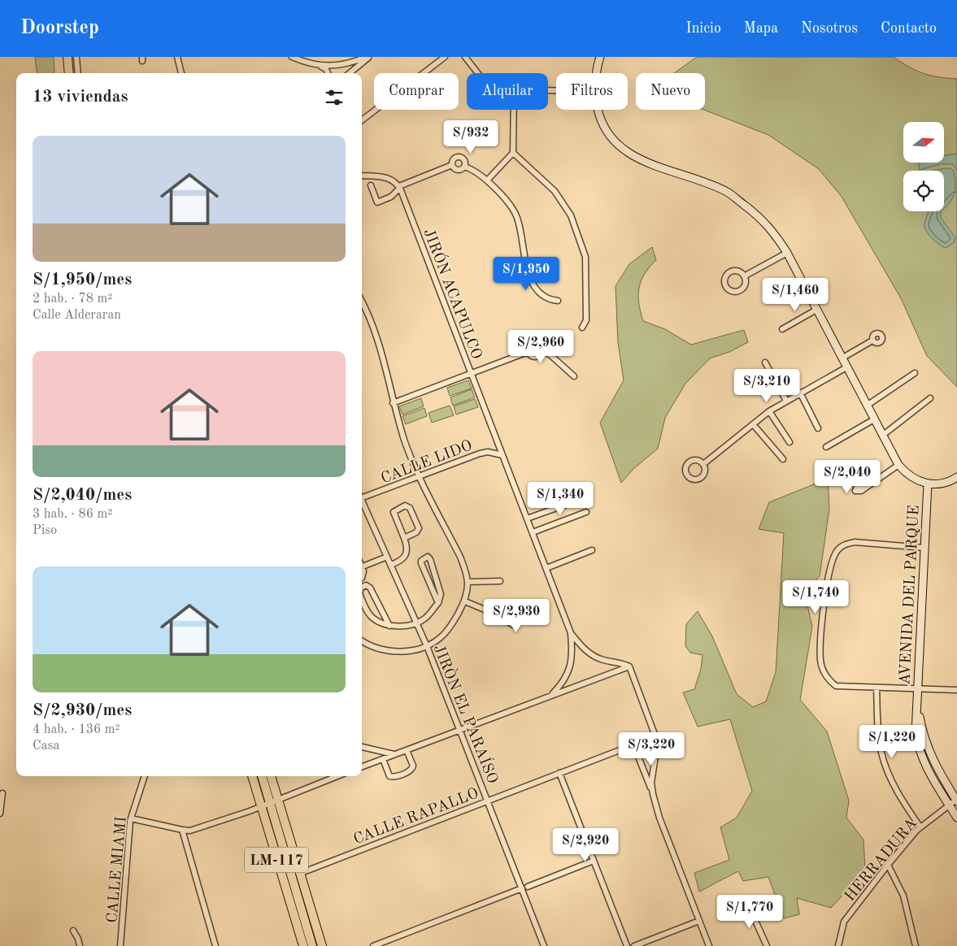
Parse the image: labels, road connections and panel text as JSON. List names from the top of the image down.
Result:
{
  "streets": {
    "main road": ["LM-117"],
    "street": [
      "JIRÓN ACAPULCO",
      "CALLE LIDO",
      "AVENIDA DEL PARQUE",
      "JIRÒN EL PARAÍSO",
      "CALLE RAPALLO",
      "HERRADURA",
      "CALLE MIAMI"
    ]
  },
  "crossings": [
    ["JIRÓN ACAPULCO", "CALLE LIDO"],
    ["AVENIDA DEL PARQUE", "HERRADURA"],
    ["JIRÒN EL PARAÍSO", "CALLE RAPALLO"],
    ["CALLE RAPALLO", "LM-117"]
  ],
  "north": "right",
  "page": {
    "header": "Doorstep",
    "nav": [
      "Inicio",
      "Mapa",
      "Nosotros",
      "Contacto"
    ],
    "chip": [
      "Comprar",
      "Alquilar",
      "Filtros",
      "Nuevo"
    ],
    "heading": "13 viviendas",
    "price": [
      "S/932",
      "S/1,950",
      "S/1,460",
      "S/2,960",
      "S/3,210",
      "S/2,040",
      "S/1,340",
      "S/1,740",
      "S/2,930",
      "S/1,220",
      "S/3,220",
      "S/2,920",
      "S/1,770"
    ],
    "list": [
      {
        "name": "S/1,950/mes",
        "note": "2 hab. · 78 m² · Calle Alderaran"
      },
      {
        "name": "S/2,040/mes",
        "note": "3 hab. · 86 m² · Piso"
      },
      {
        "name": "S/2,930/mes",
        "note": "4 hab. · 136 m² · Casa"
      }
    ]
  }
}
